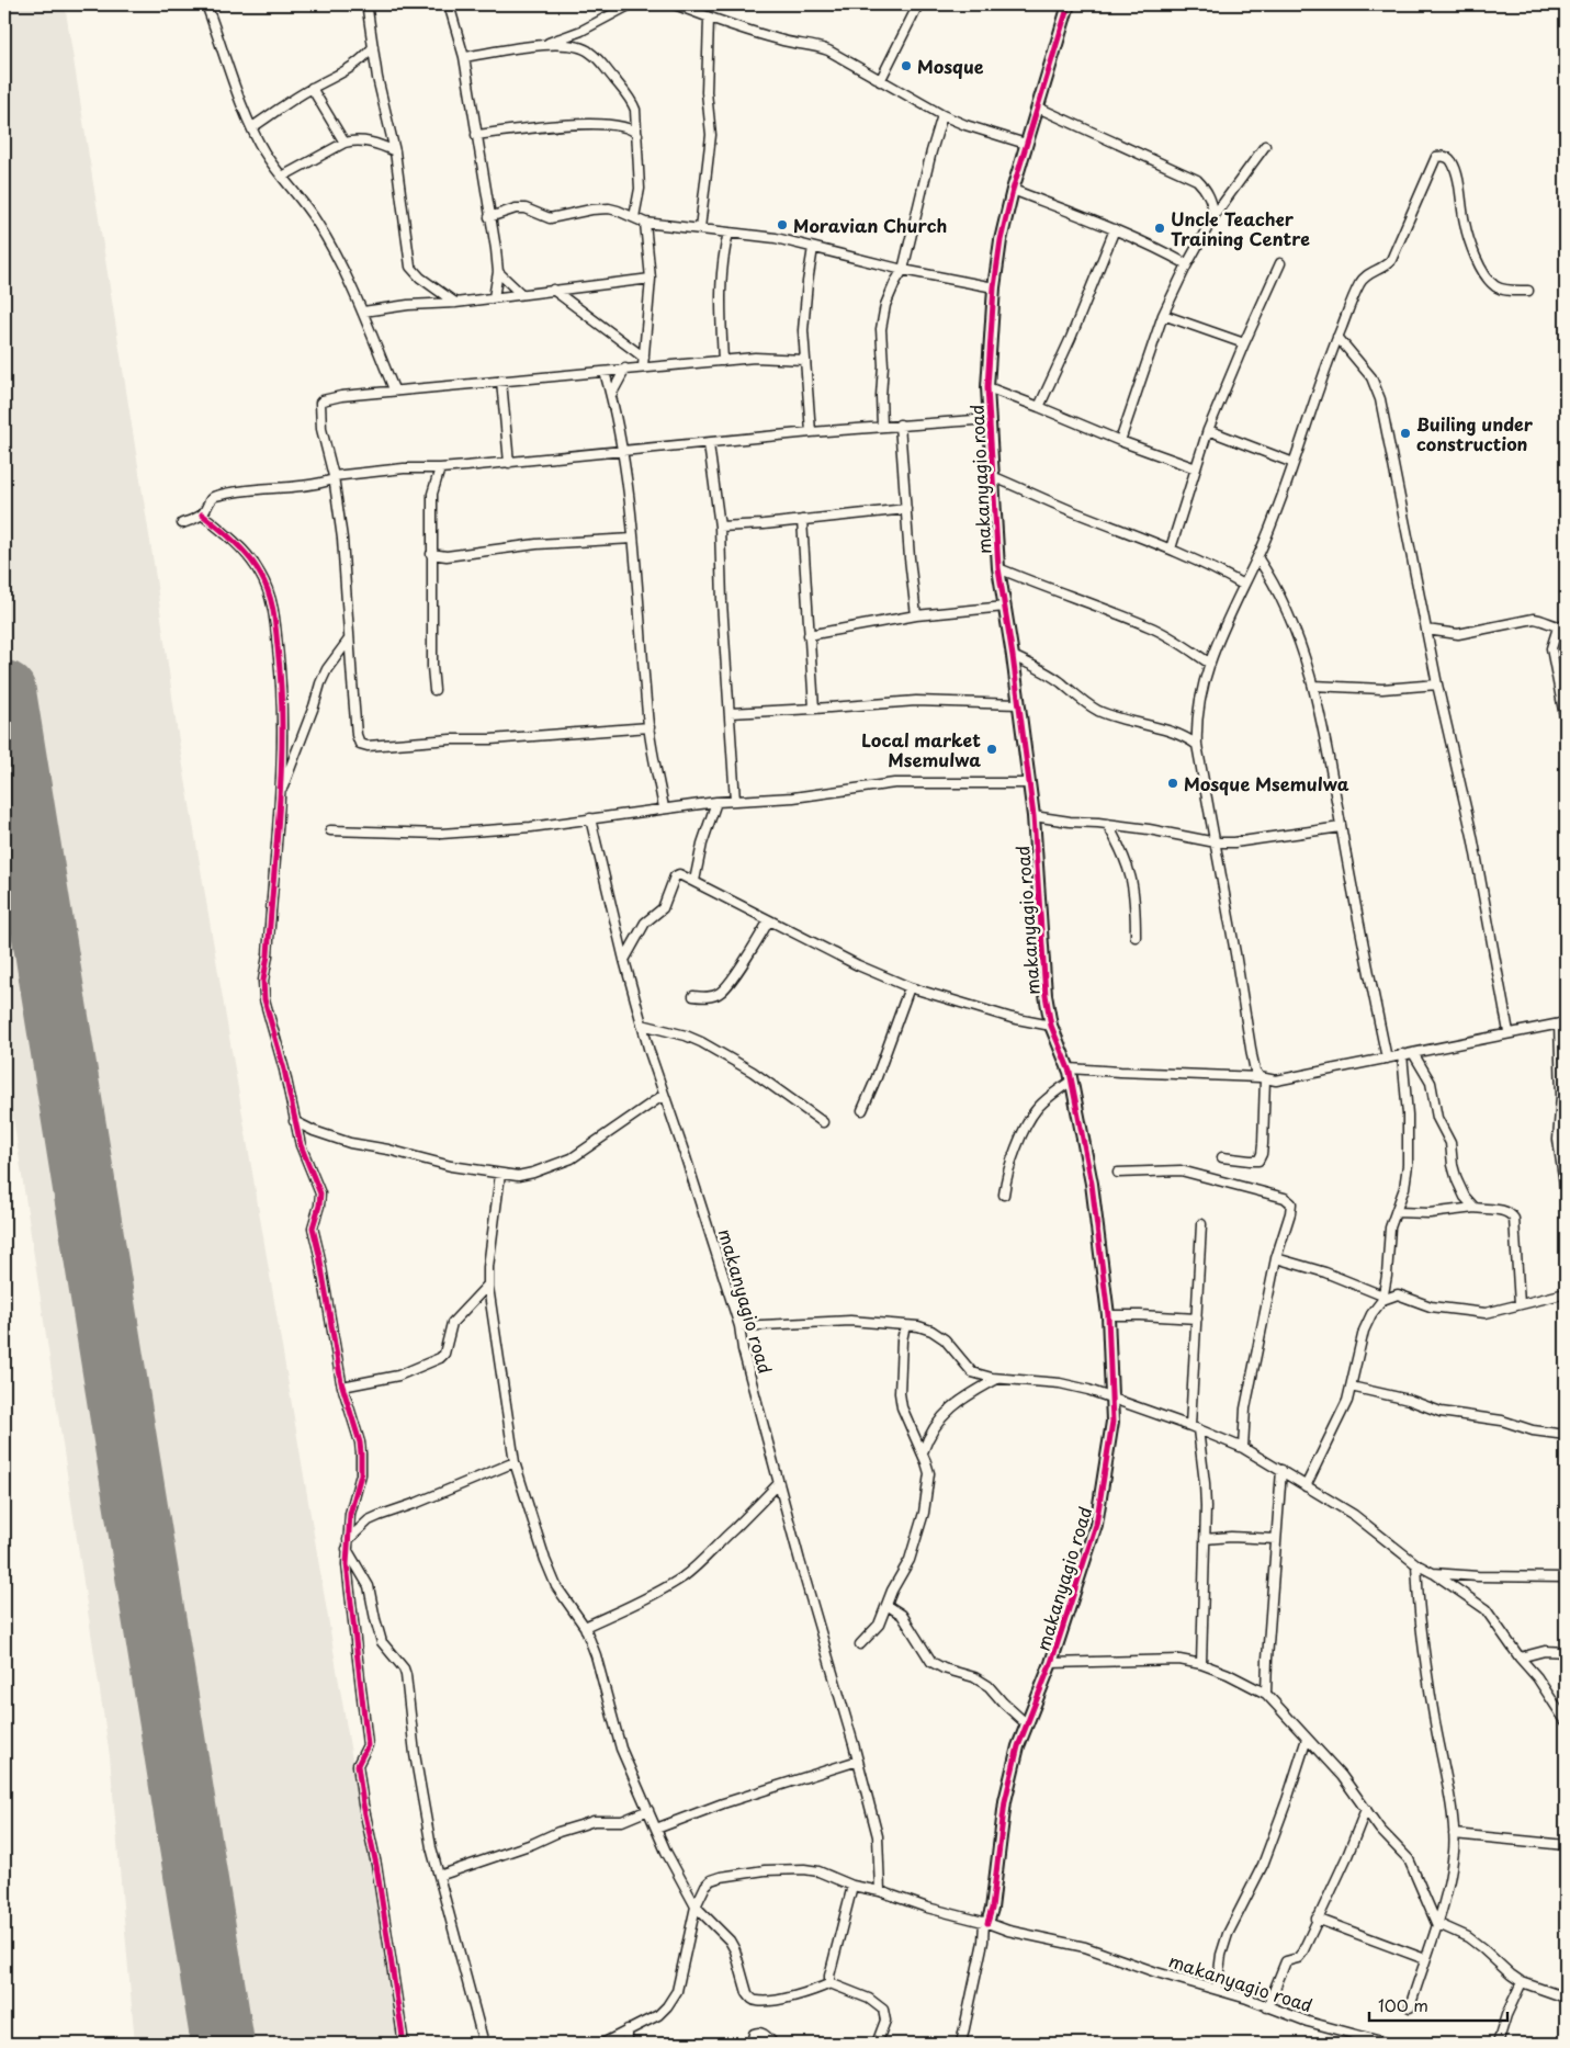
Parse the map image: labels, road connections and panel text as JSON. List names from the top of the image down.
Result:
{
  "streets": {
    "street": ["makanyagio road"]
  },
  "places": [
    "Mosque",
    "Moravian Church",
    "Uncle Teacher Training Centre",
    "Builing under construction",
    "Local market Msemulwa",
    "Mosque Msemulwa"
  ],
  "scale_bar": "100 m"
}
